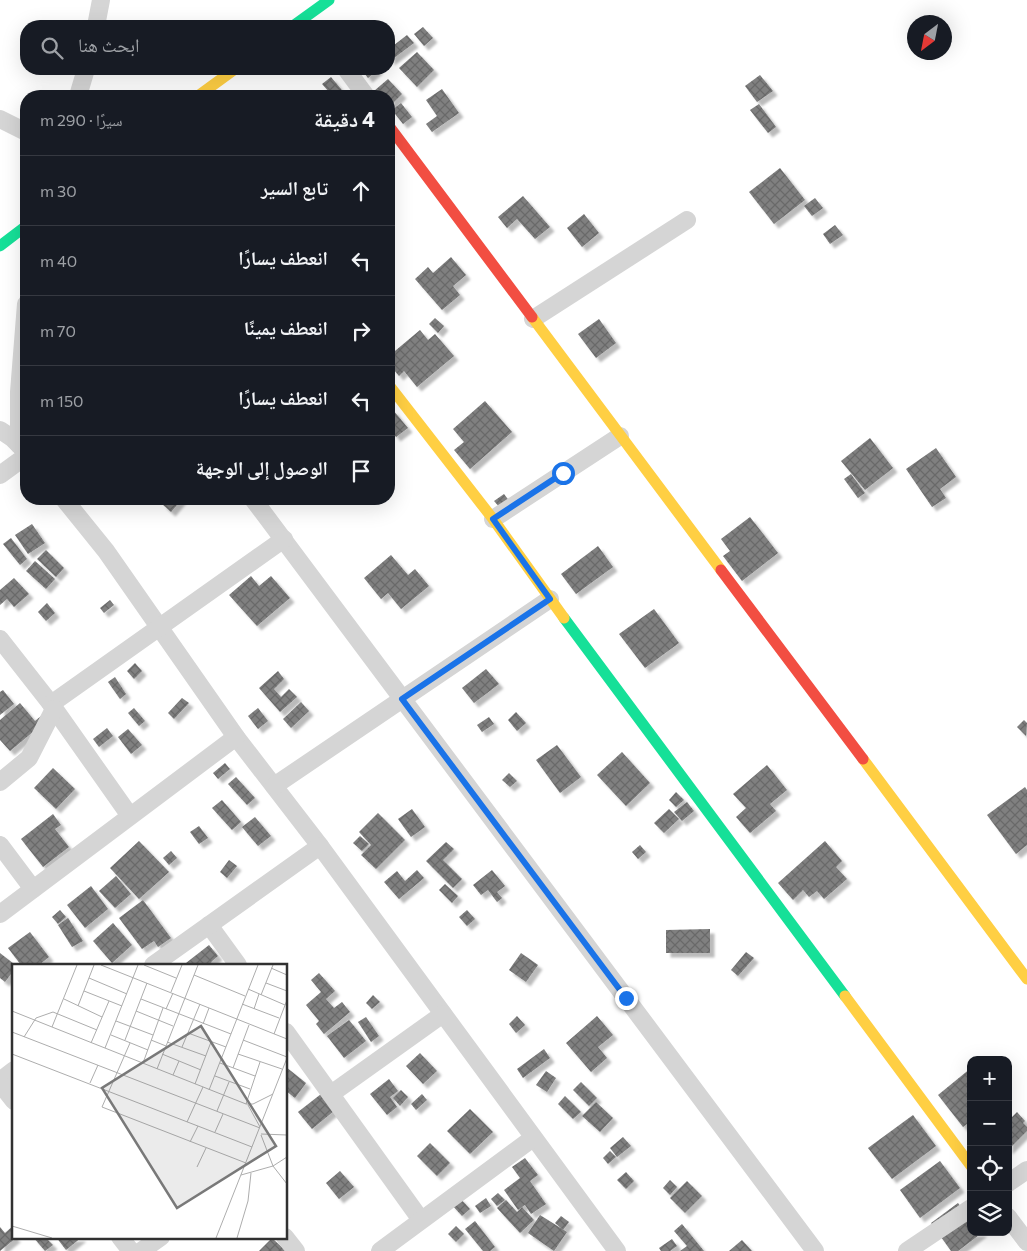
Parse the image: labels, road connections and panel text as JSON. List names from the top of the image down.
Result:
{
  "north": "bottom left",
  "page": {
    "search": "ابحث هنا",
    "heading": ["4 دقيقة", "سيرًا · 290 m"],
    "list": [
      ["تابع السير", "30 m"],
      ["انعطف يسارًا", "40 m"],
      ["انعطف يمينًا", "70 m"],
      ["انعطف يسارًا", "150 m"],
      "الوصول إلى الوجهة"
    ],
    "map_buttons": ["+", "−"]
  }
}
